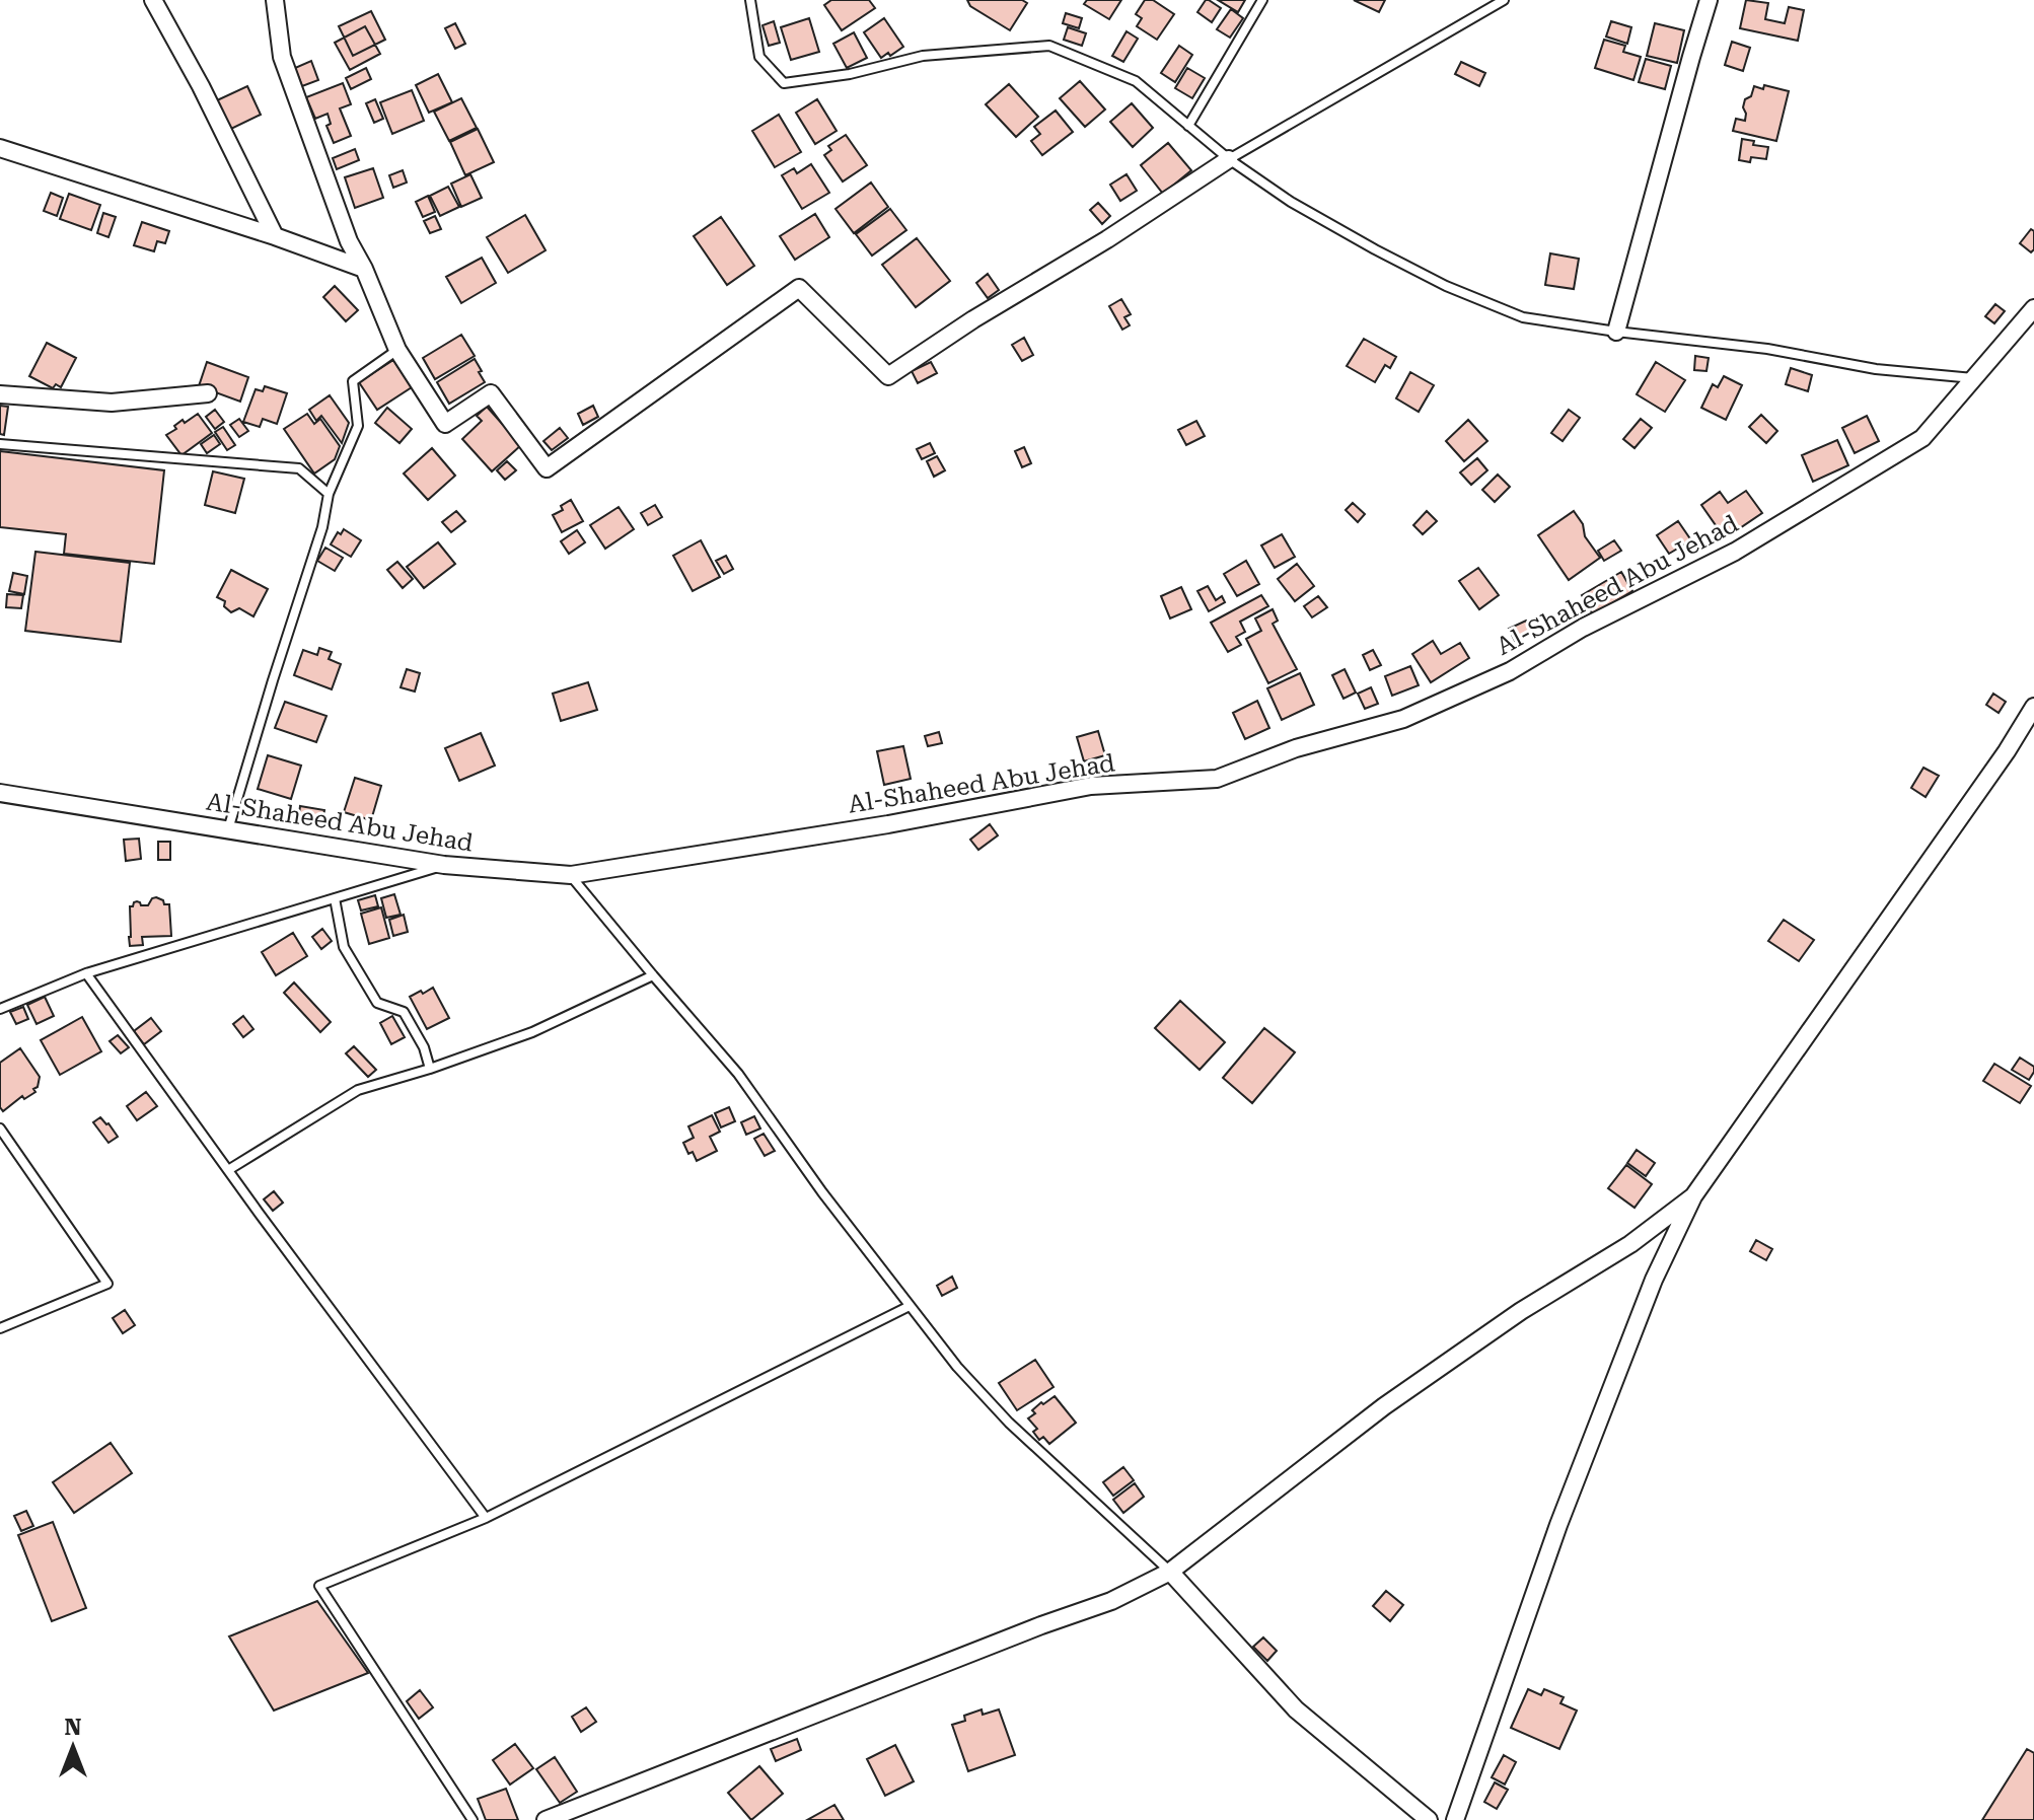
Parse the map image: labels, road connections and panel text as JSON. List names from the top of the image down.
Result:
{
  "streets": {
    "street": ["Al-Shaheed Abu Jehad"]
  },
  "north": "top"
}
